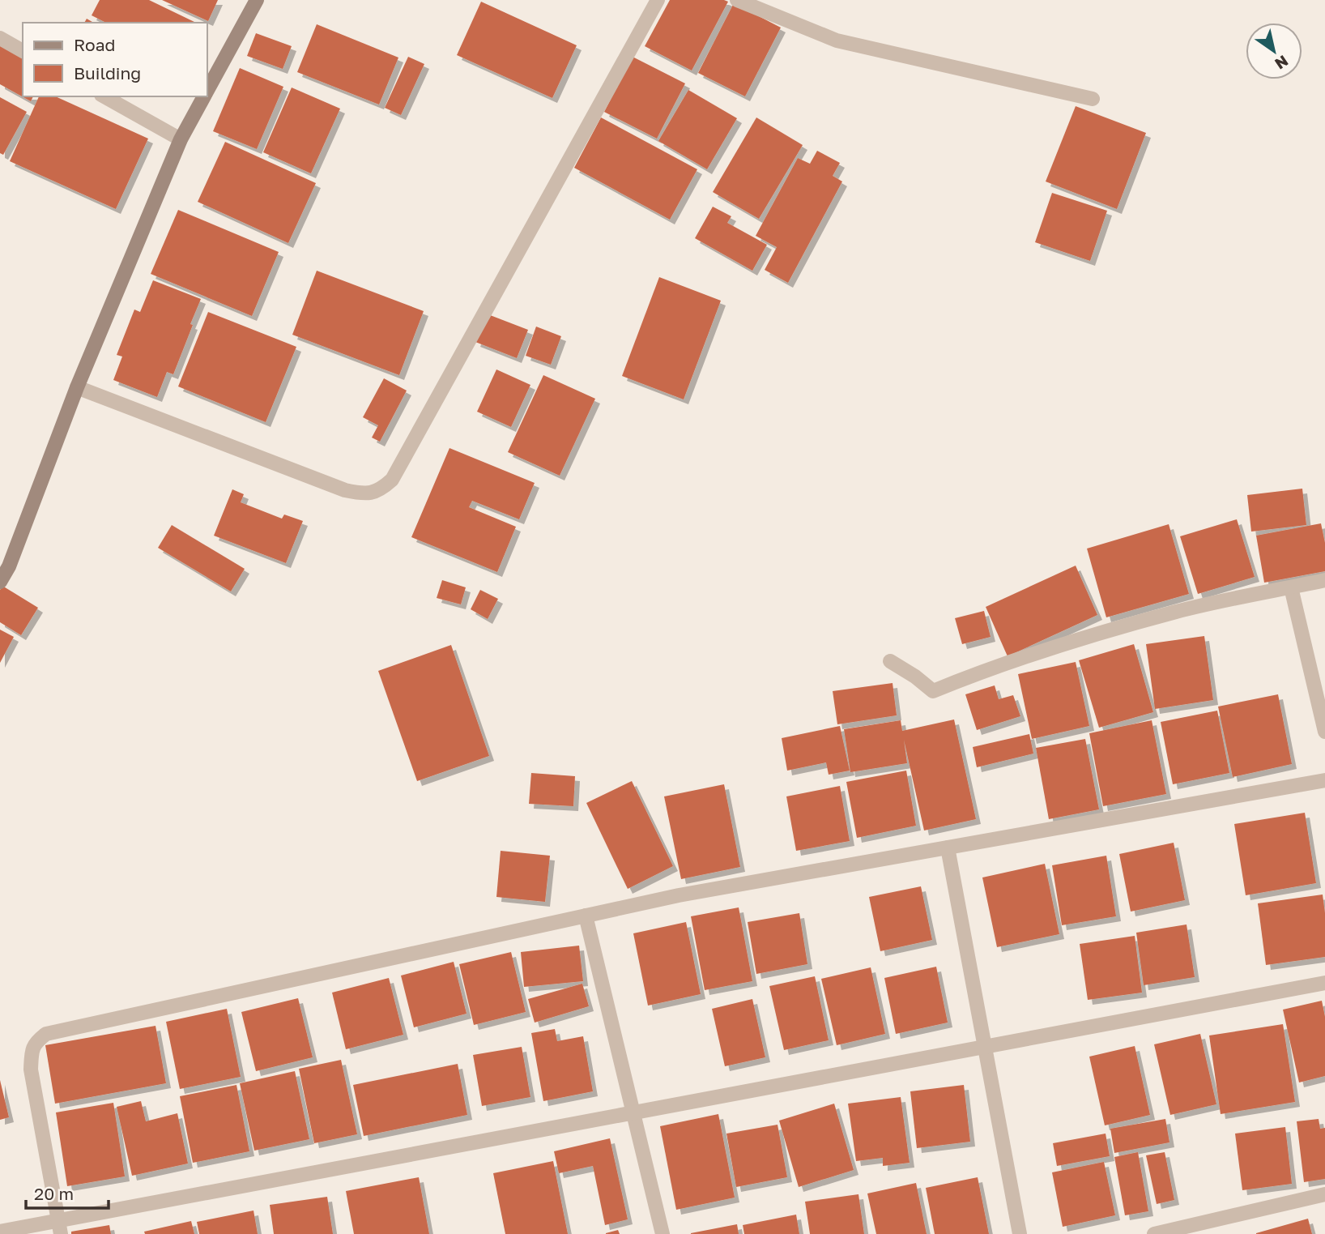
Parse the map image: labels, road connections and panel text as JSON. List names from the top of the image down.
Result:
{
  "legend": ["Road", "Building"],
  "scale_bar": "20 m",
  "north": "bottom right"
}
